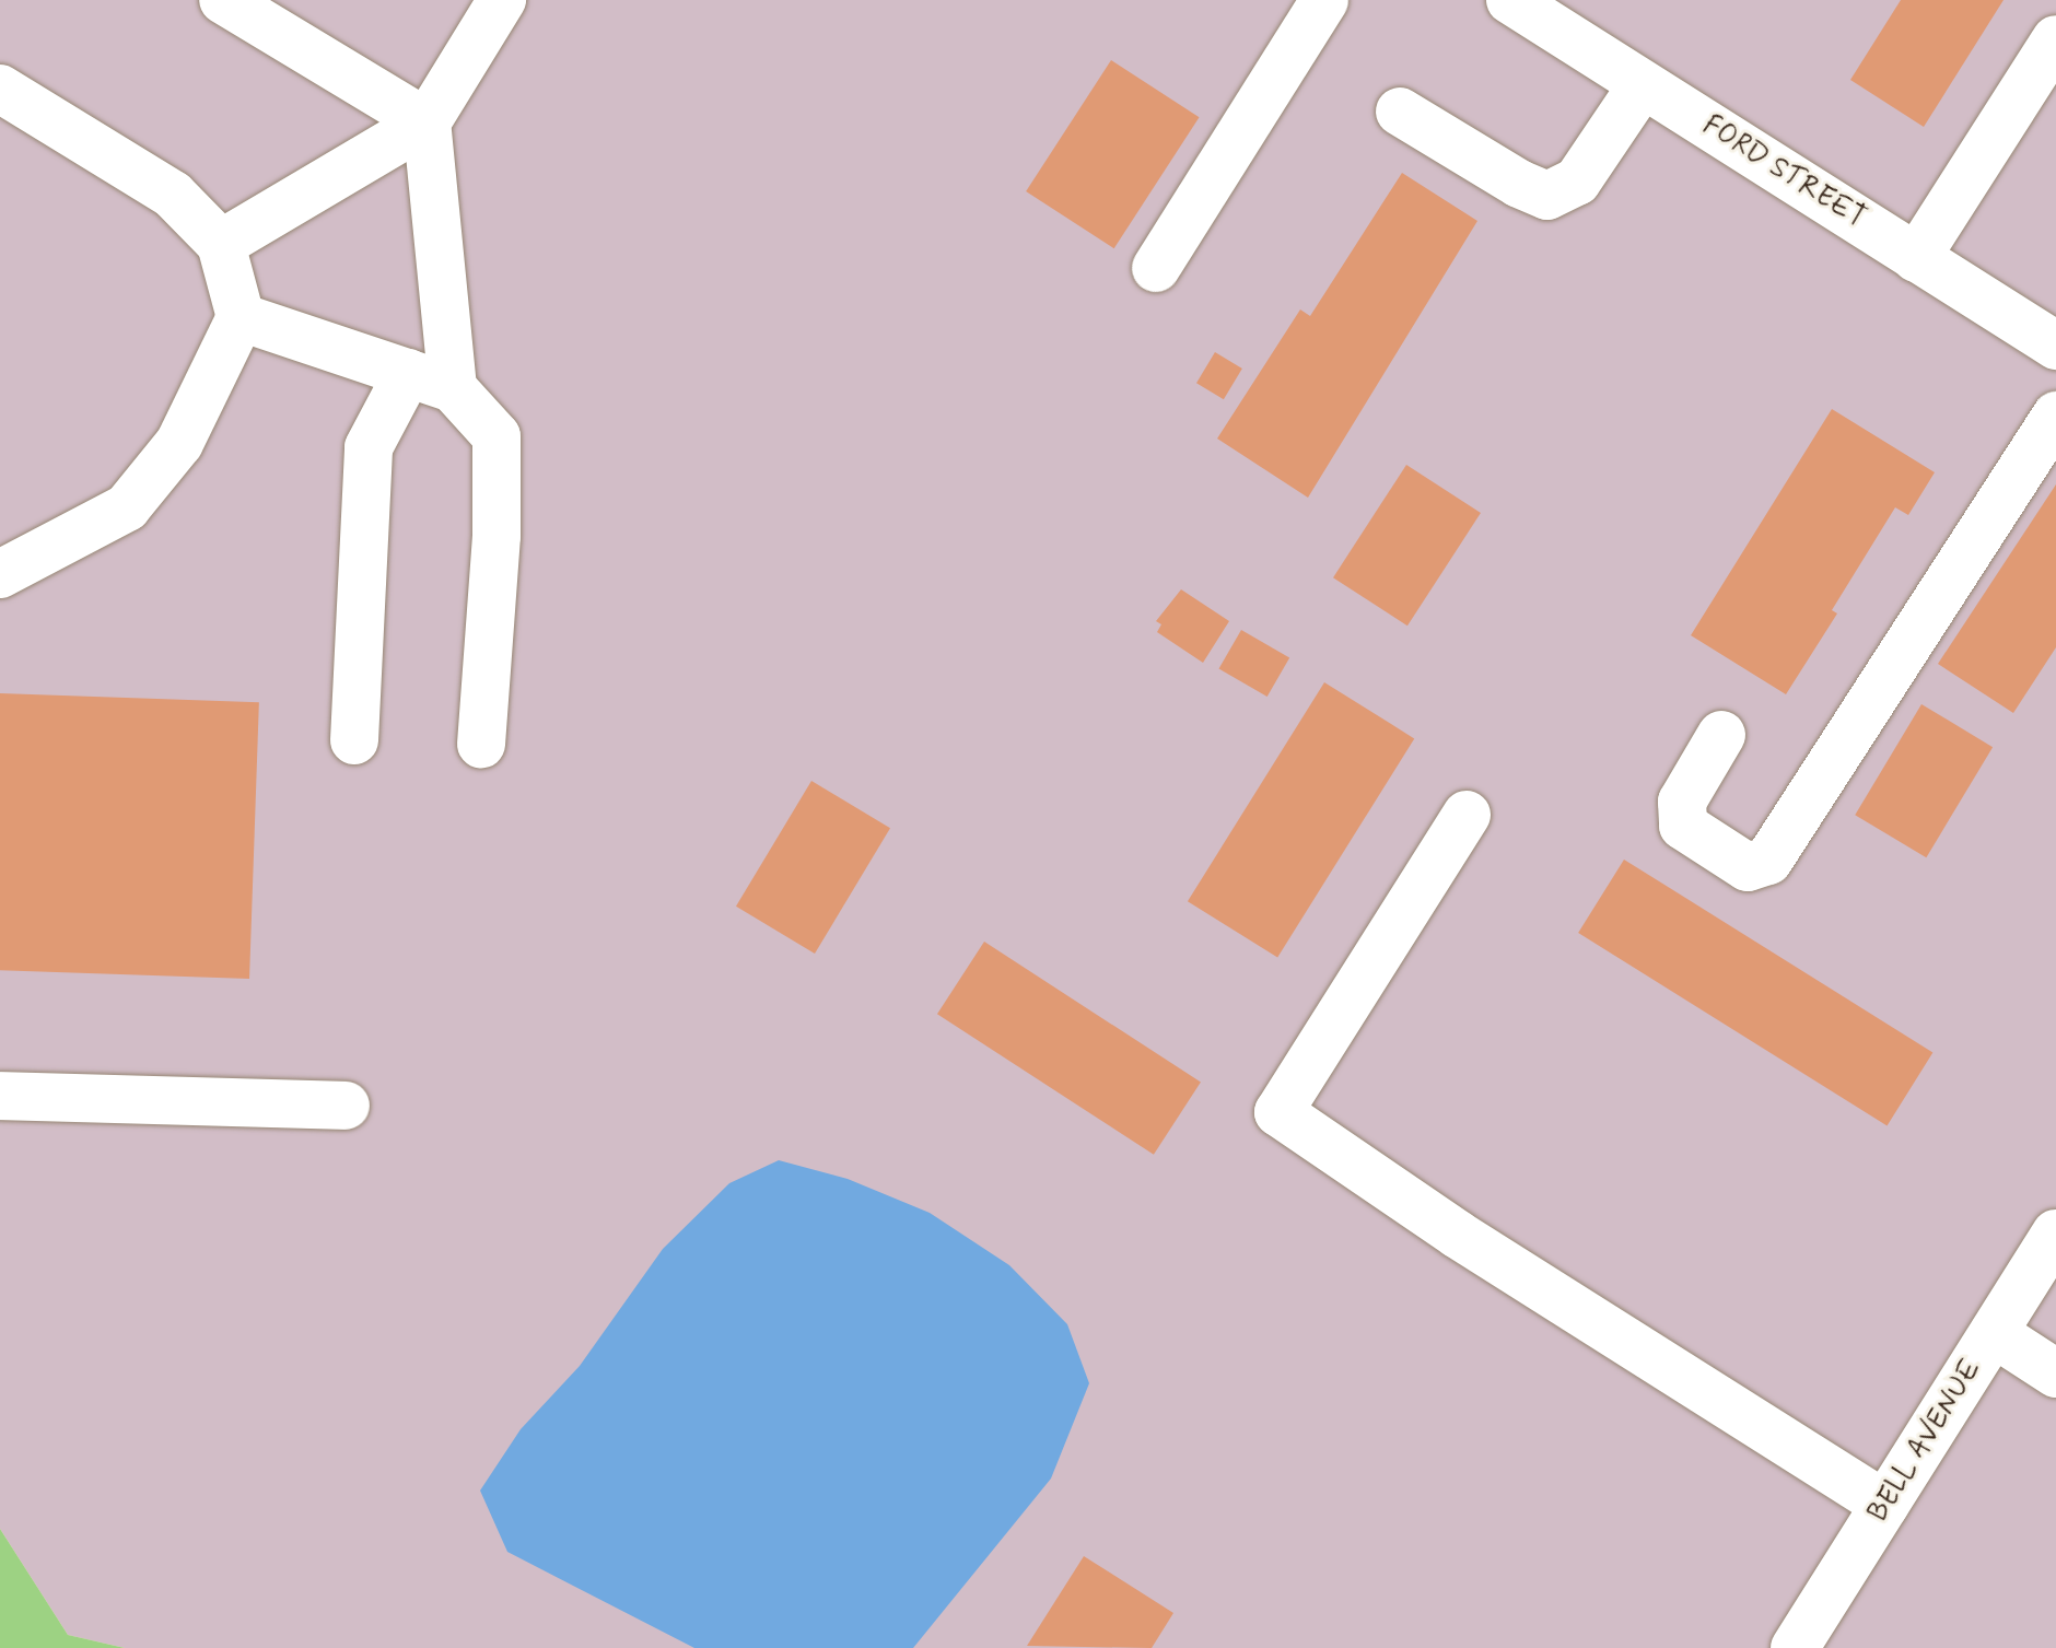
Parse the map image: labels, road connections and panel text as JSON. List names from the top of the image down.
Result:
{
  "streets": {
    "street": ["FORD STREET", "BELL AVENUE"]
  }
}
